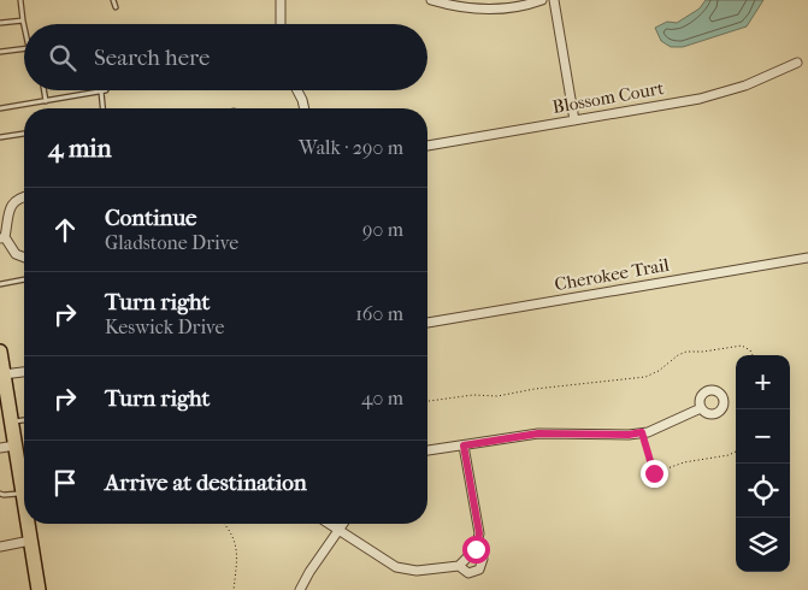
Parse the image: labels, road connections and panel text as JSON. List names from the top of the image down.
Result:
{
  "streets": {
    "street": ["Blossom Court", "Cherokee Trail"]
  },
  "page": {
    "search": "Search here",
    "heading": ["4 min", "Walk · 290 m"],
    "list": [
      ["Continue", "Gladstone Drive", "90 m"],
      ["Turn right", "Keswick Drive", "160 m"],
      ["Turn right", "40 m"],
      "Arrive at destination"
    ],
    "map_buttons": ["+", "−"]
  }
}
